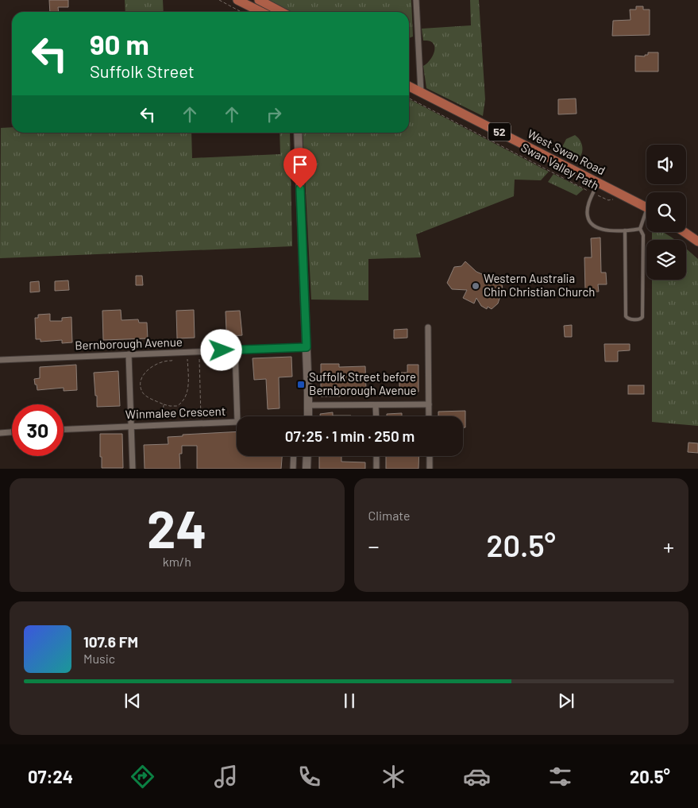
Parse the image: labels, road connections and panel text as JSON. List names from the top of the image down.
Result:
{
  "streets": {
    "main road": ["52", "West Swan Road"],
    "street": ["Bernborough Avenue", "Winmalee Crescent"],
    "path": ["Swan Valley Path"]
  },
  "places": {
    "other": ["Western Australia Chin Christian Church"],
    "transit": ["Suffolk Street before Bernborough Avenue"]
  },
  "page": {
    "turn": ["90 m", "Suffolk Street"],
    "limit": "30",
    "trip": "07:25 · 1 min · 250 m",
    "tile": [
      ["24", "km/h"],
      "Climate"
    ],
    "heat": ["−", "20.5°", "+"],
    "song": ["107.6 FM", "Music"],
    "tabs": ["07:24", "20.5°"]
  }
}
